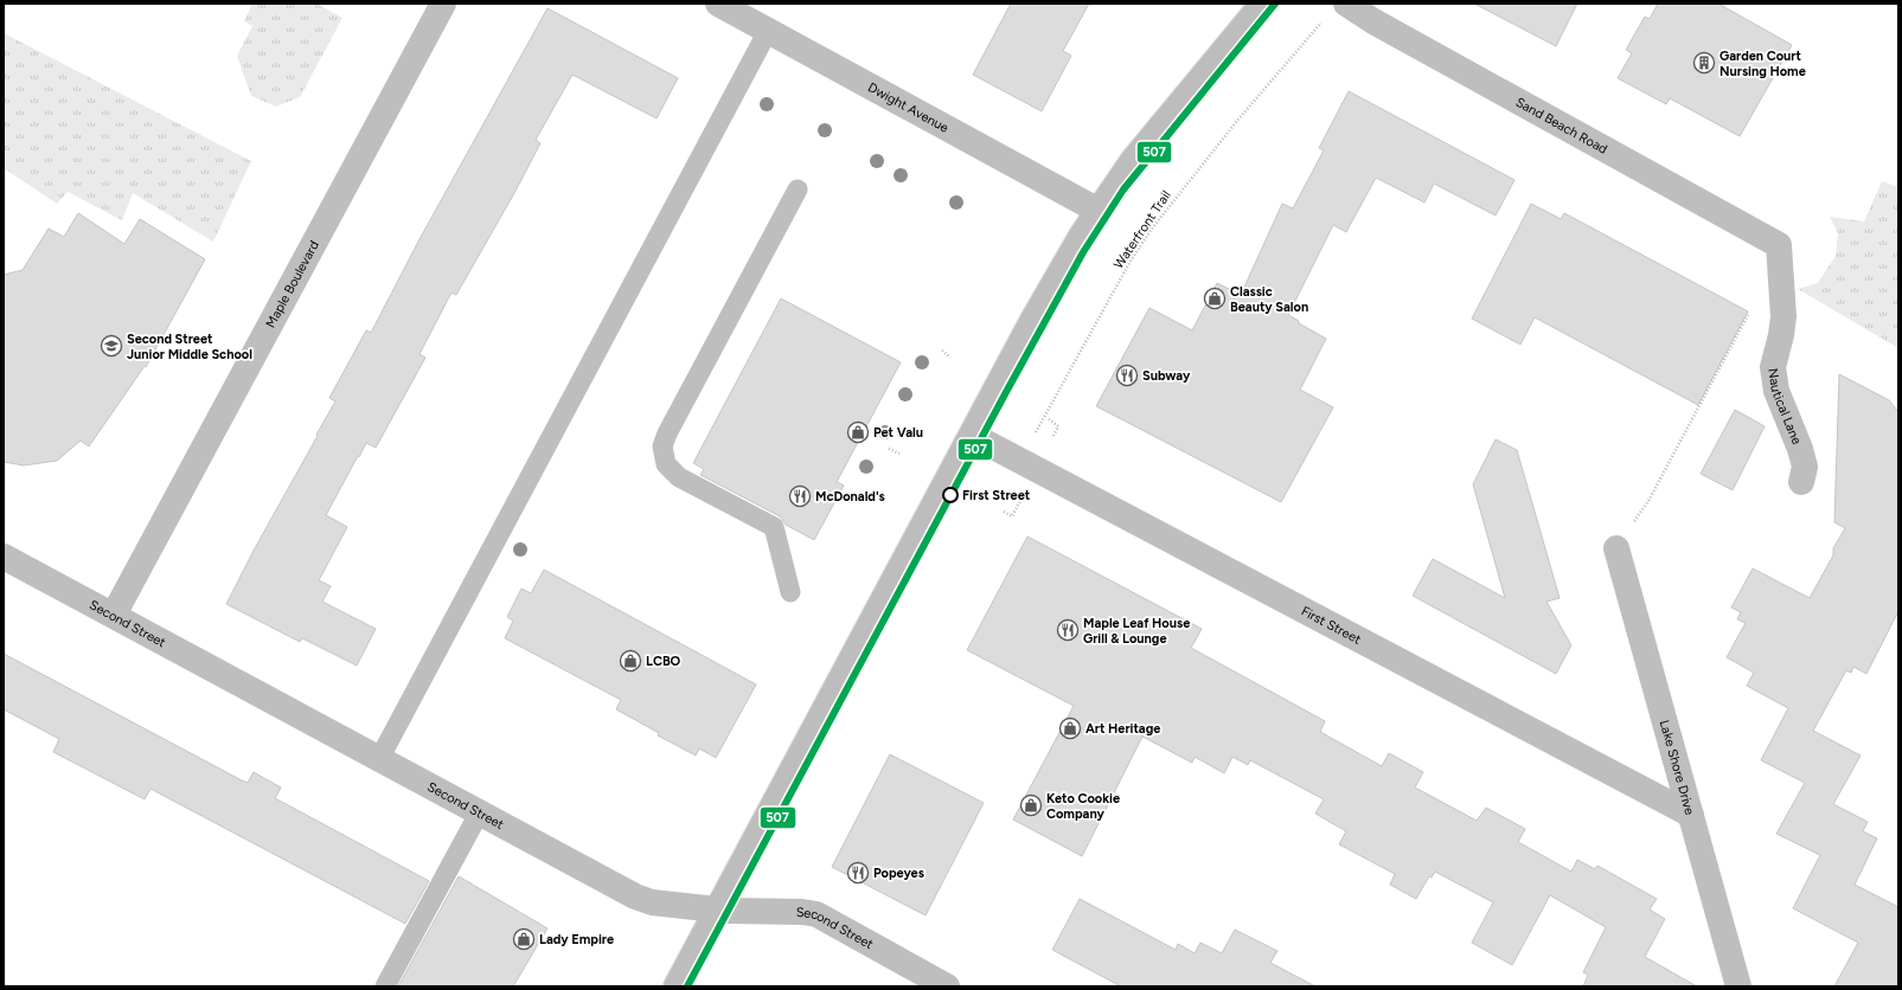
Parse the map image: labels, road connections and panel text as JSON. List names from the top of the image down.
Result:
{
  "streets": {
    "street": [
      "Dwight Avenue",
      "Sand Beach Road",
      "Maple Boulevard",
      "Nautical Lane",
      "Second Street",
      "First Street",
      "Lake Shore Drive"
    ],
    "path": ["Waterfront Trail"]
  },
  "crossings": [
    ["Sand Beach Road", "Nautical Lane"],
    ["Waterfront Trail", "First Street"],
    ["Maple Boulevard", "Second Street"],
    ["First Street", "Lake Shore Drive"]
  ],
  "places": {
    "building": ["Garden Court Nursing Home"],
    "shop": [
      "Classic Beauty Salon",
      "Pet Valu",
      "LCBO",
      "Art Heritage",
      "Keto Cookie Company",
      "Lady Empire"
    ],
    "school or university": ["Second Street Junior Middle School"],
    "restaurant": [
      "Subway",
      "McDonald's",
      "Maple Leaf House Grill & Lounge",
      "Popeyes"
    ],
    "other": ["First Street"]
  },
  "lines": ["transit line 507"]
}
